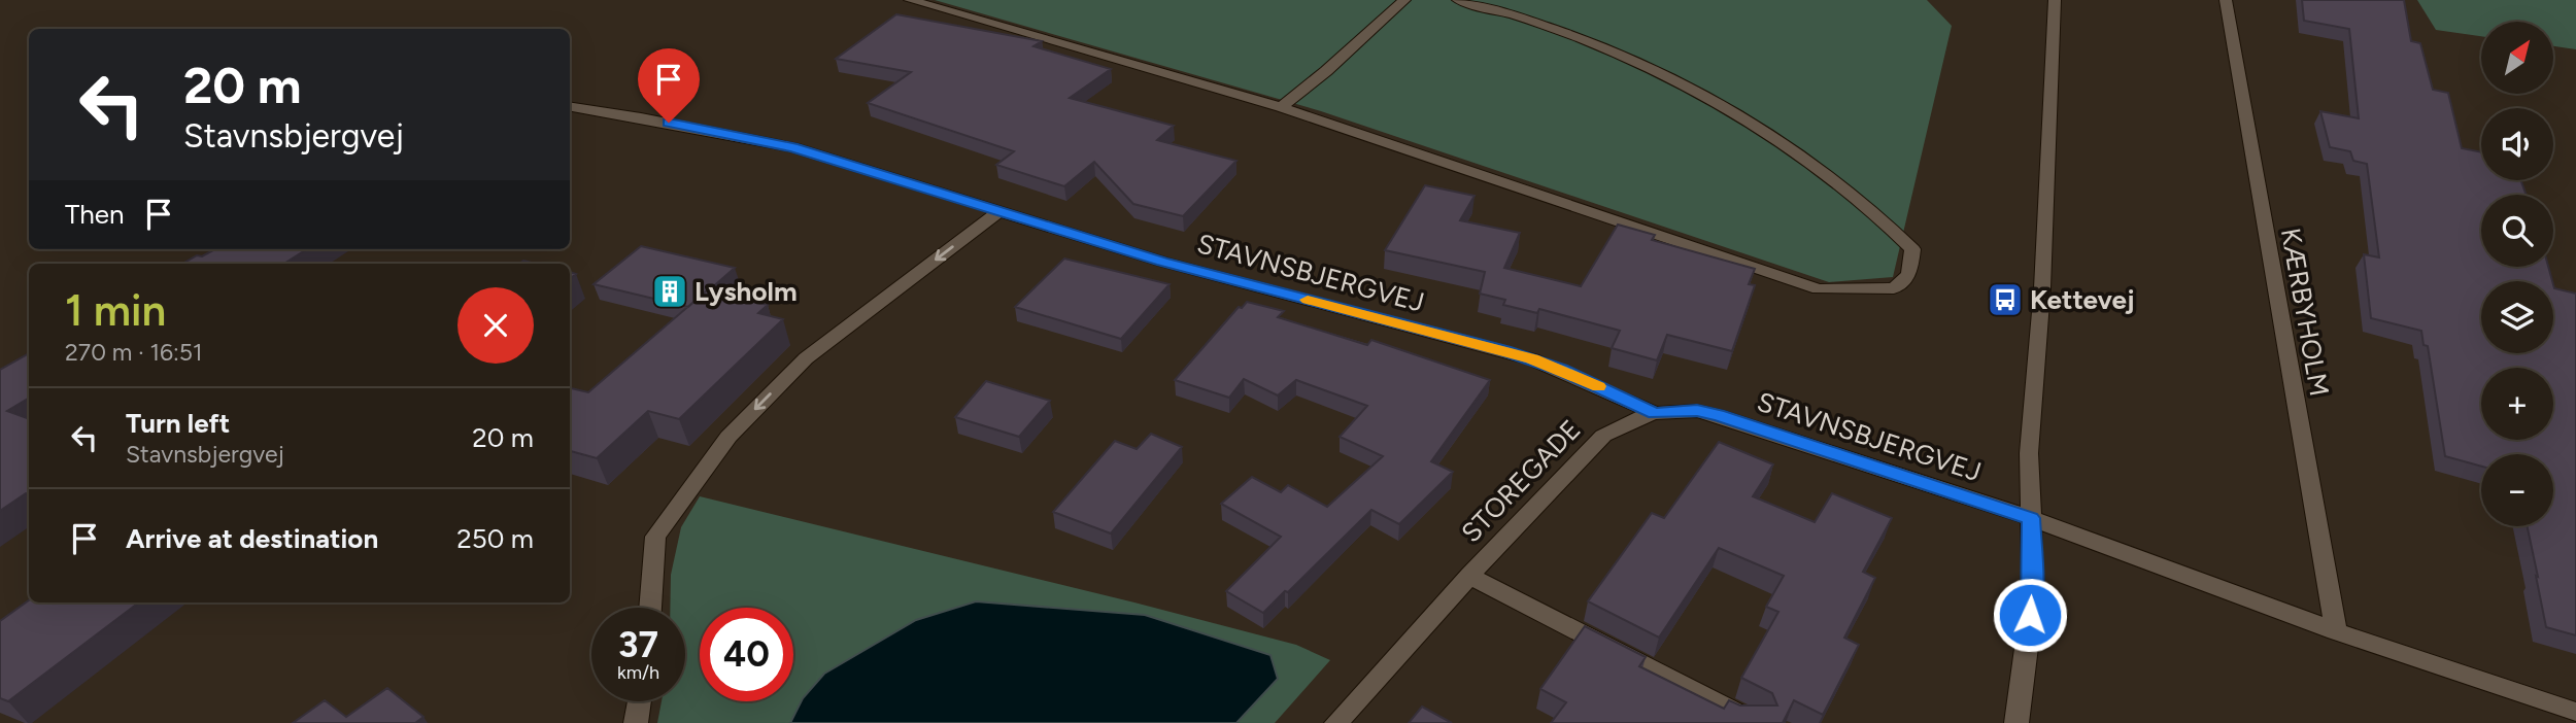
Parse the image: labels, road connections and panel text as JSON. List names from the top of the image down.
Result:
{
  "streets": {
    "street": ["STAVNSBJERGVEJ", "KÆRBYHOLM", "STOREGADE"]
  },
  "crossings": [
    ["STAVNSBJERGVEJ", "STOREGADE"]
  ],
  "places": {
    "building": ["Lysholm"],
    "bus stop": ["Kettevej"]
  },
  "north": "top right",
  "page": {
    "map_buttons": ["+", "−"],
    "turn": ["20 m", "Stavnsbjergvej"],
    "then": "Then",
    "heading": ["1 min", "270 m · 16:51"],
    "list": [
      {
        "name": "Turn left",
        "note": "Stavnsbjergvej",
        "value": "20 m"
      },
      {
        "name": "Arrive at destination",
        "value": "250 m"
      }
    ],
    "speed": "37 km/h",
    "limit": "40"
  }
}
